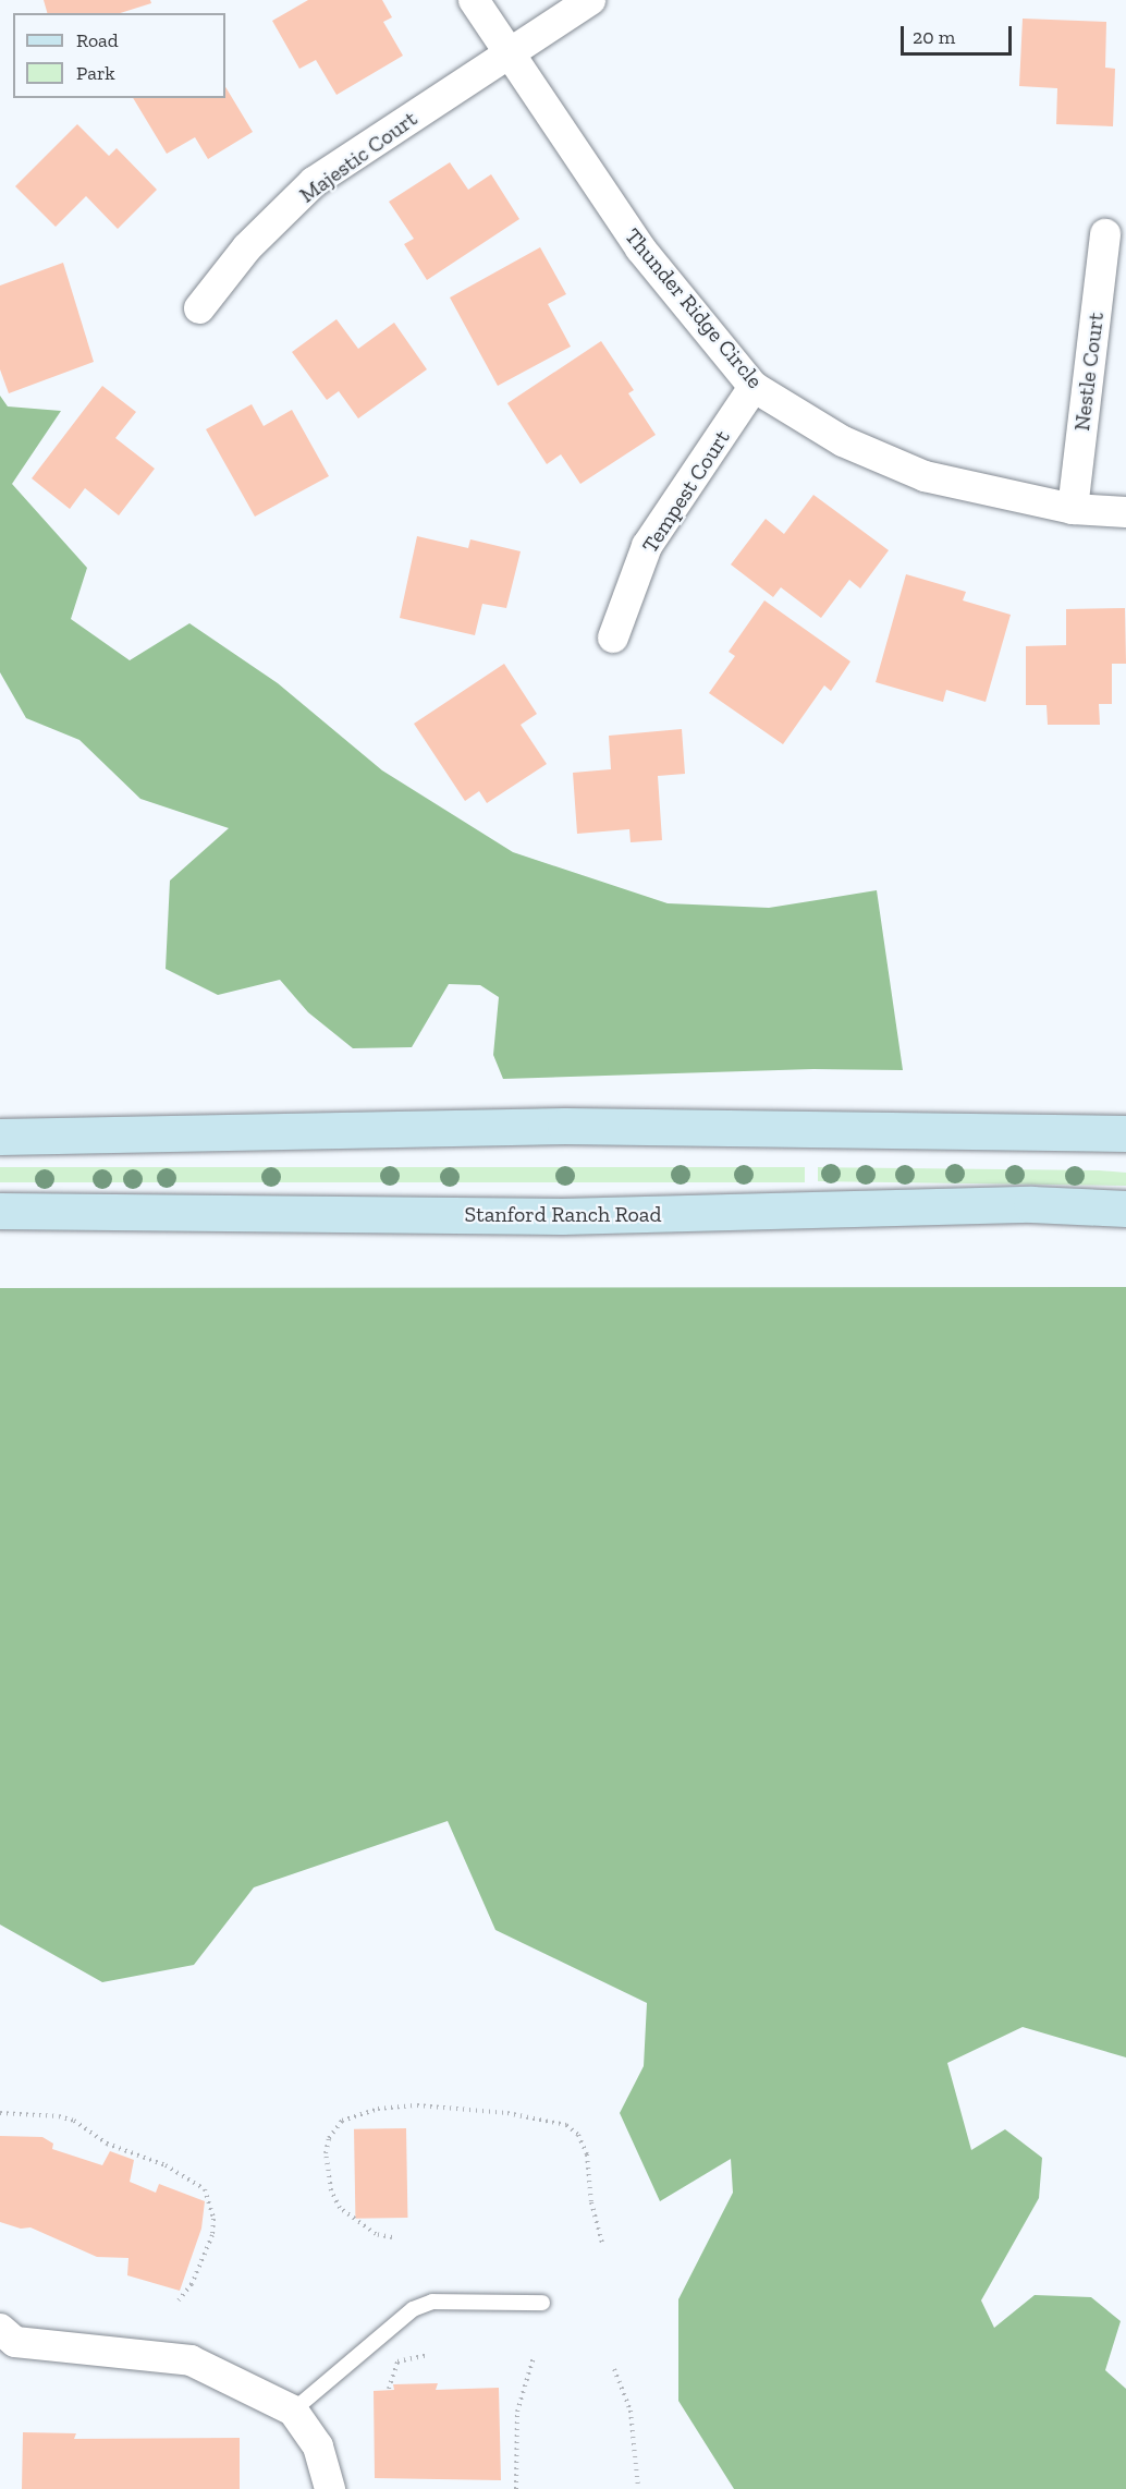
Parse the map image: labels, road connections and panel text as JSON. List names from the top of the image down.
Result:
{
  "streets": {
    "main road": ["Stanford Ranch Road"],
    "street": [
      "Majestic Court",
      "Thunder Ridge Circle",
      "Nestle Court",
      "Tempest Court"
    ]
  },
  "crossings": [
    ["Majestic Court", "Thunder Ridge Circle"],
    ["Thunder Ridge Circle", "Nestle Court"],
    ["Thunder Ridge Circle", "Tempest Court"]
  ],
  "legend": ["Road", "Park"],
  "scale_bar": "20 m"
}
